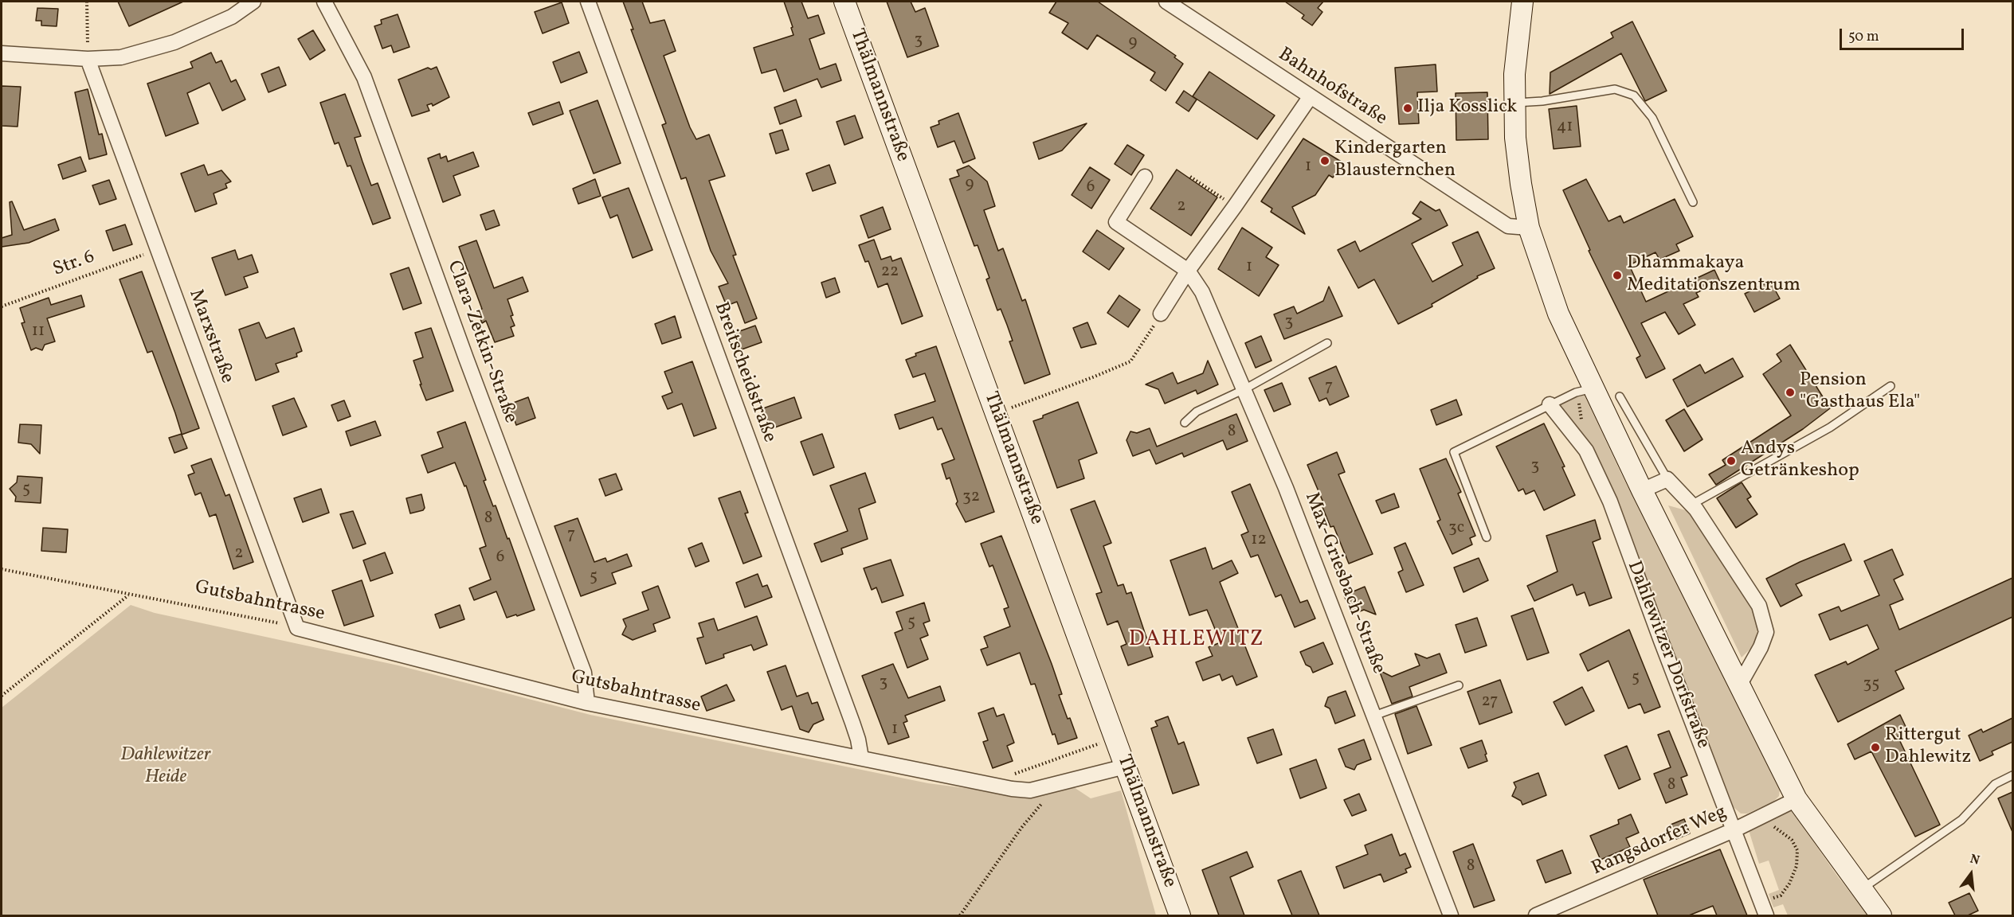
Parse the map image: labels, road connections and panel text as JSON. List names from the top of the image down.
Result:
{
  "streets": {
    "street": [
      "Bahnhofstraße",
      "Thälmannstraße",
      "Marxstraße",
      "Clara-Zetkin-Straße",
      "Breitscheidstraße",
      "Max-Griesbach-Straße",
      "Gutsbahntrasse",
      "Dahlewitzer Dorfstraße",
      "Rangsdorfer Weg"
    ],
    "path": ["Str. 6"]
  },
  "crossings": [
    ["Thälmannstraße", "Gutsbahntrasse"],
    ["Str. 6", "Marxstraße"],
    ["Marxstraße", "Gutsbahntrasse"],
    ["Clara-Zetkin-Straße", "Gutsbahntrasse"],
    ["Breitscheidstraße", "Gutsbahntrasse"],
    ["Dahlewitzer Dorfstraße", "Rangsdorfer Weg"]
  ],
  "districts": ["DAHLEWITZ"],
  "parks": ["Dahlewitzer Heide"],
  "places": [
    "Ilja Kosslick",
    "Kindergarten Blausternchen",
    "Dhammakaya Meditationszentrum",
    "Pension \"Gasthaus Ela\"",
    "Andys Getränkeshop",
    "Rittergut Dahlewitz"
  ],
  "house_numbers": [
    "3",
    "9",
    "41",
    "1",
    "9",
    "6",
    "2",
    "1",
    "22",
    "3",
    "11",
    "7",
    "8",
    "3",
    "5",
    "32",
    "8",
    "3c",
    "7",
    "12",
    "2",
    "6",
    "5",
    "5",
    "5",
    "3",
    "35",
    "27",
    "1",
    "8",
    "8"
  ],
  "scale_bar": "50 m",
  "north": "top"
}
